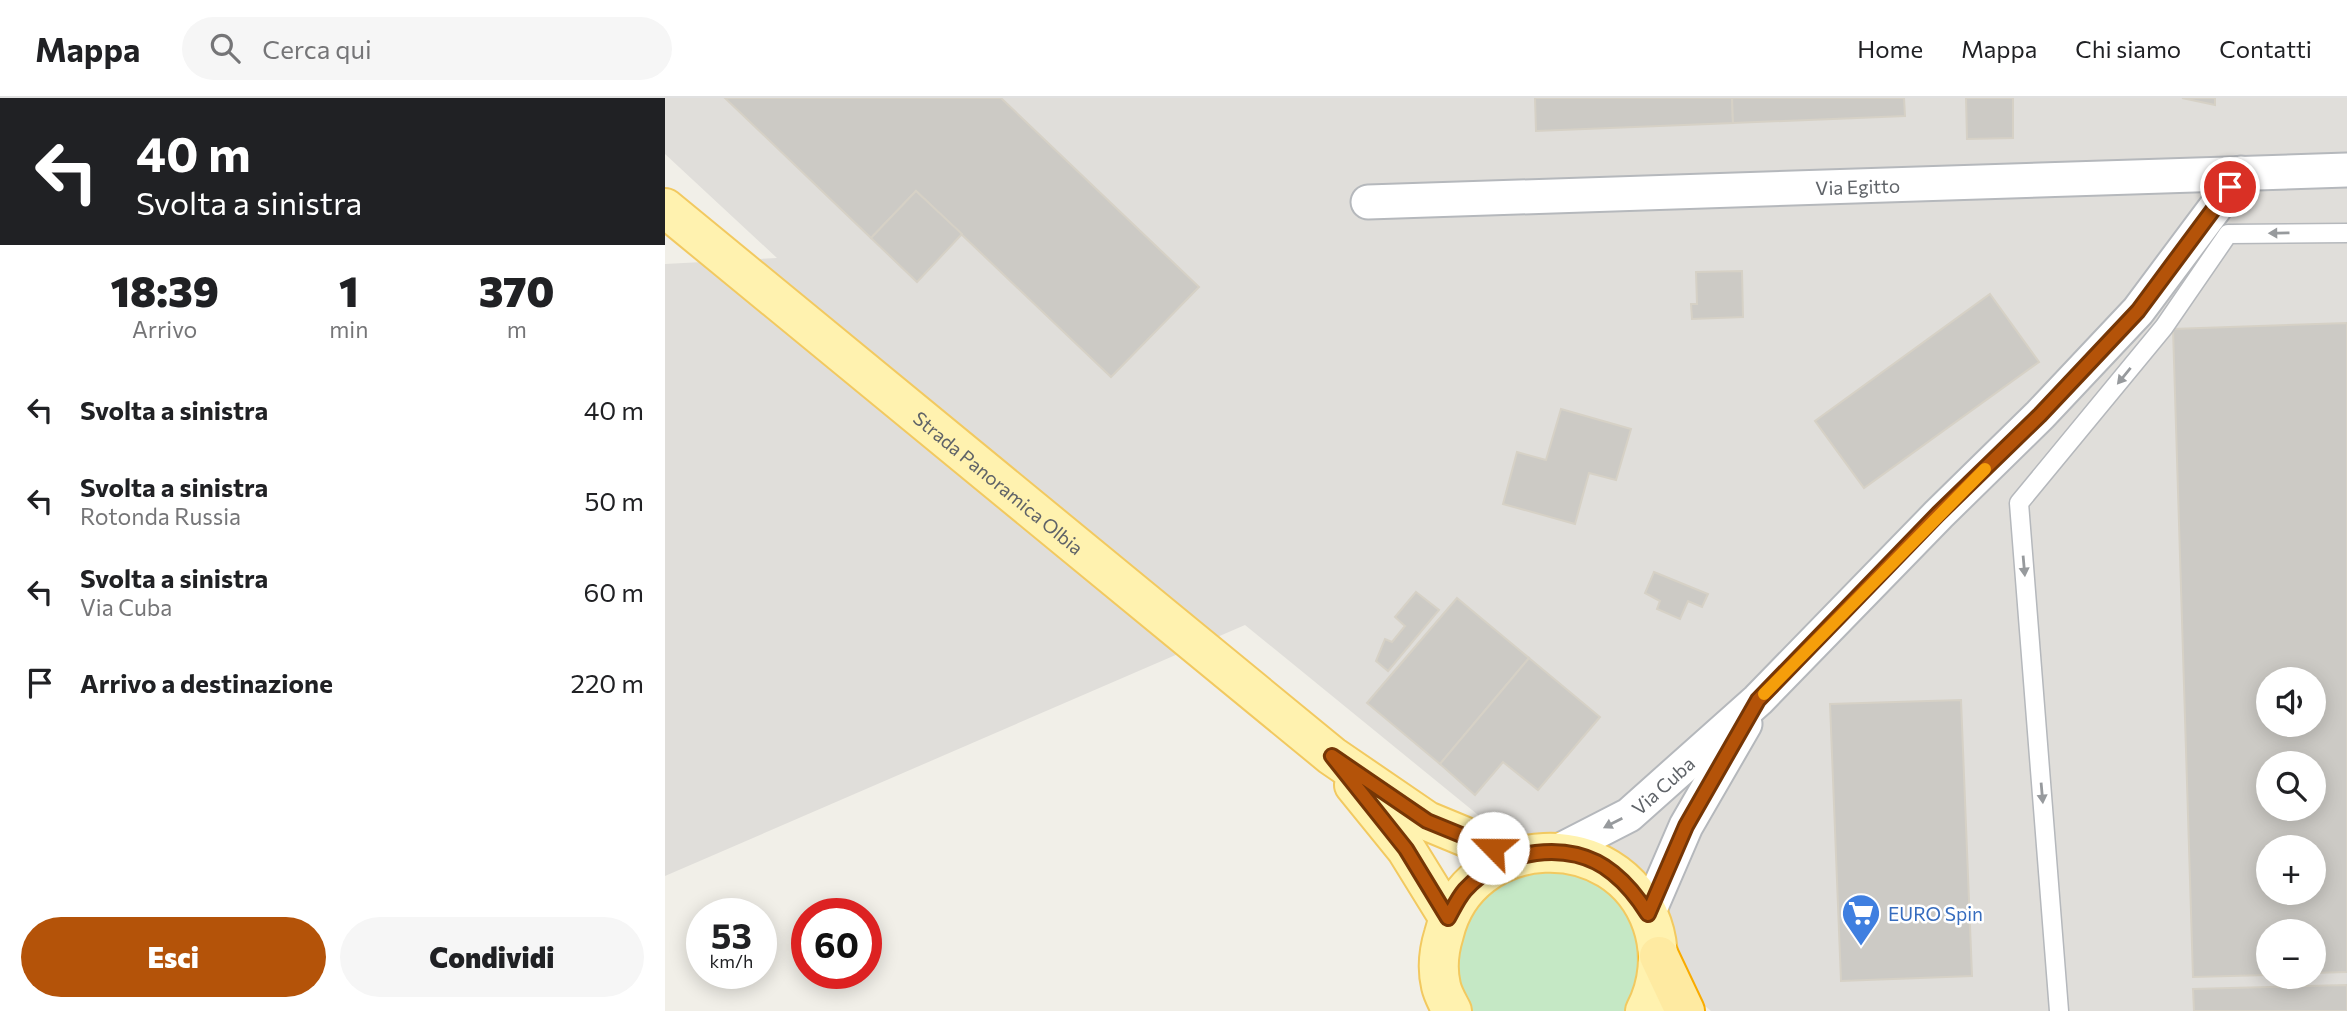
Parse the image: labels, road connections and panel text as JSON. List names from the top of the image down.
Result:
{
  "streets": {
    "main road": ["Strada Panoramica Olbia"],
    "street": ["Via Egitto", "Via Cuba"]
  },
  "crossings": [
    ["Via Egitto", "Via Cuba"]
  ],
  "places": {
    "supermarket": ["EURO Spin"]
  },
  "page": {
    "header": "Mappa",
    "search": "Cerca qui",
    "nav": [
      "Home",
      "Mappa",
      "Chi siamo",
      "Contatti"
    ],
    "turn": ["40 m", "Svolta a sinistra"],
    "eta": [
      "18:39",
      "Arrivo",
      "1",
      "min",
      "370",
      "m"
    ],
    "list": [
      {
        "name": "Svolta a sinistra",
        "value": "40 m"
      },
      {
        "name": "Svolta a sinistra",
        "note": "Rotonda Russia",
        "value": "50 m"
      },
      {
        "name": "Svolta a sinistra",
        "note": "Via Cuba",
        "value": "60 m"
      },
      {
        "name": "Arrivo a destinazione",
        "value": "220 m"
      }
    ],
    "map_buttons": ["+", "−"],
    "speed": "53 km/h",
    "limit": "60",
    "buttons": ["Esci", "Condividi"]
  }
}
